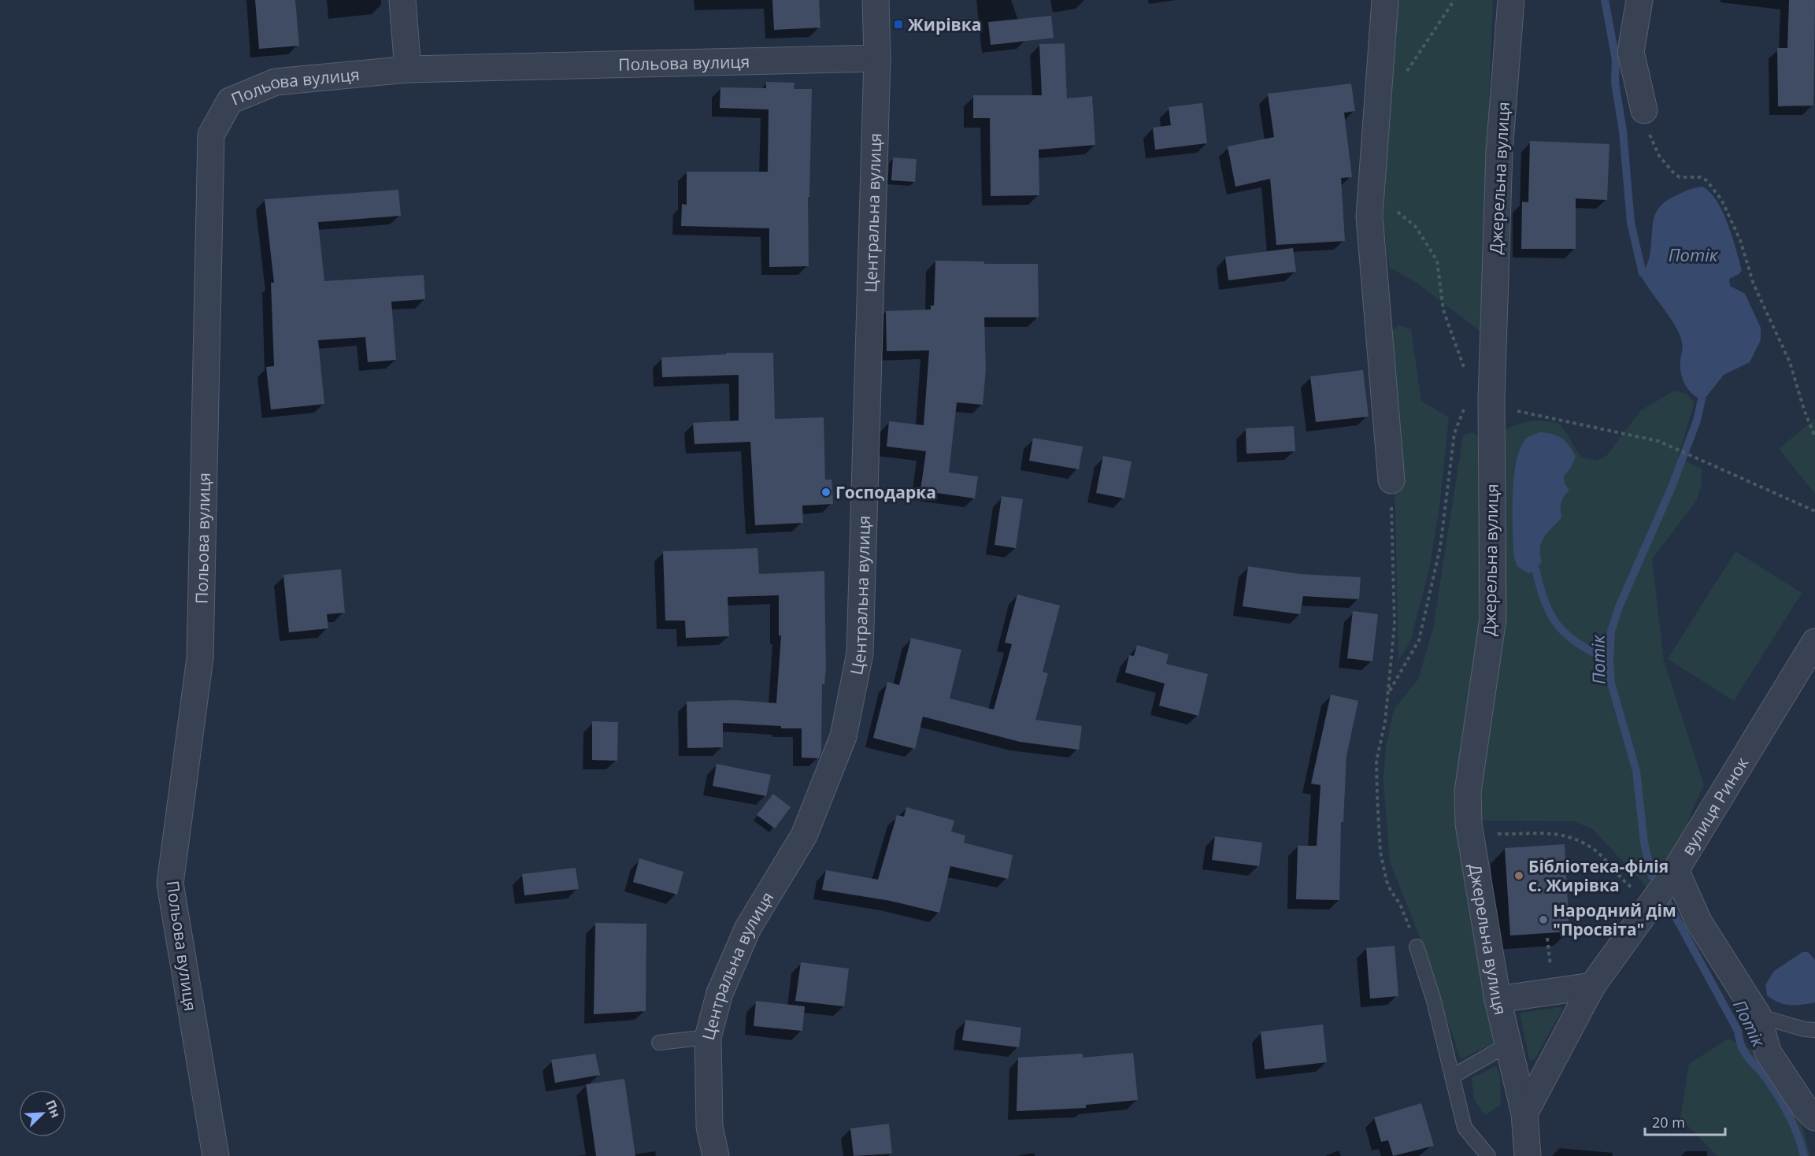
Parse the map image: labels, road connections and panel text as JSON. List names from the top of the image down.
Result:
{
  "streets": {
    "street": [
      "Польова вулиця",
      "Джерельна вулиця",
      "Центральна вулиця",
      "вулиця Ринок"
    ]
  },
  "crossings": [
    ["Польова вулиця", "Центральна вулиця"],
    ["Джерельна вулиця", "вулиця Ринок"]
  ],
  "water": ["Потік"],
  "places": {
    "transit": ["Жирівка"],
    "other": ["Господарка", "Бібліотека-філія с. Жирівка", "Народний дім \"Просвіта\""]
  },
  "scale_bar": "20 m",
  "north": "top right"
}
